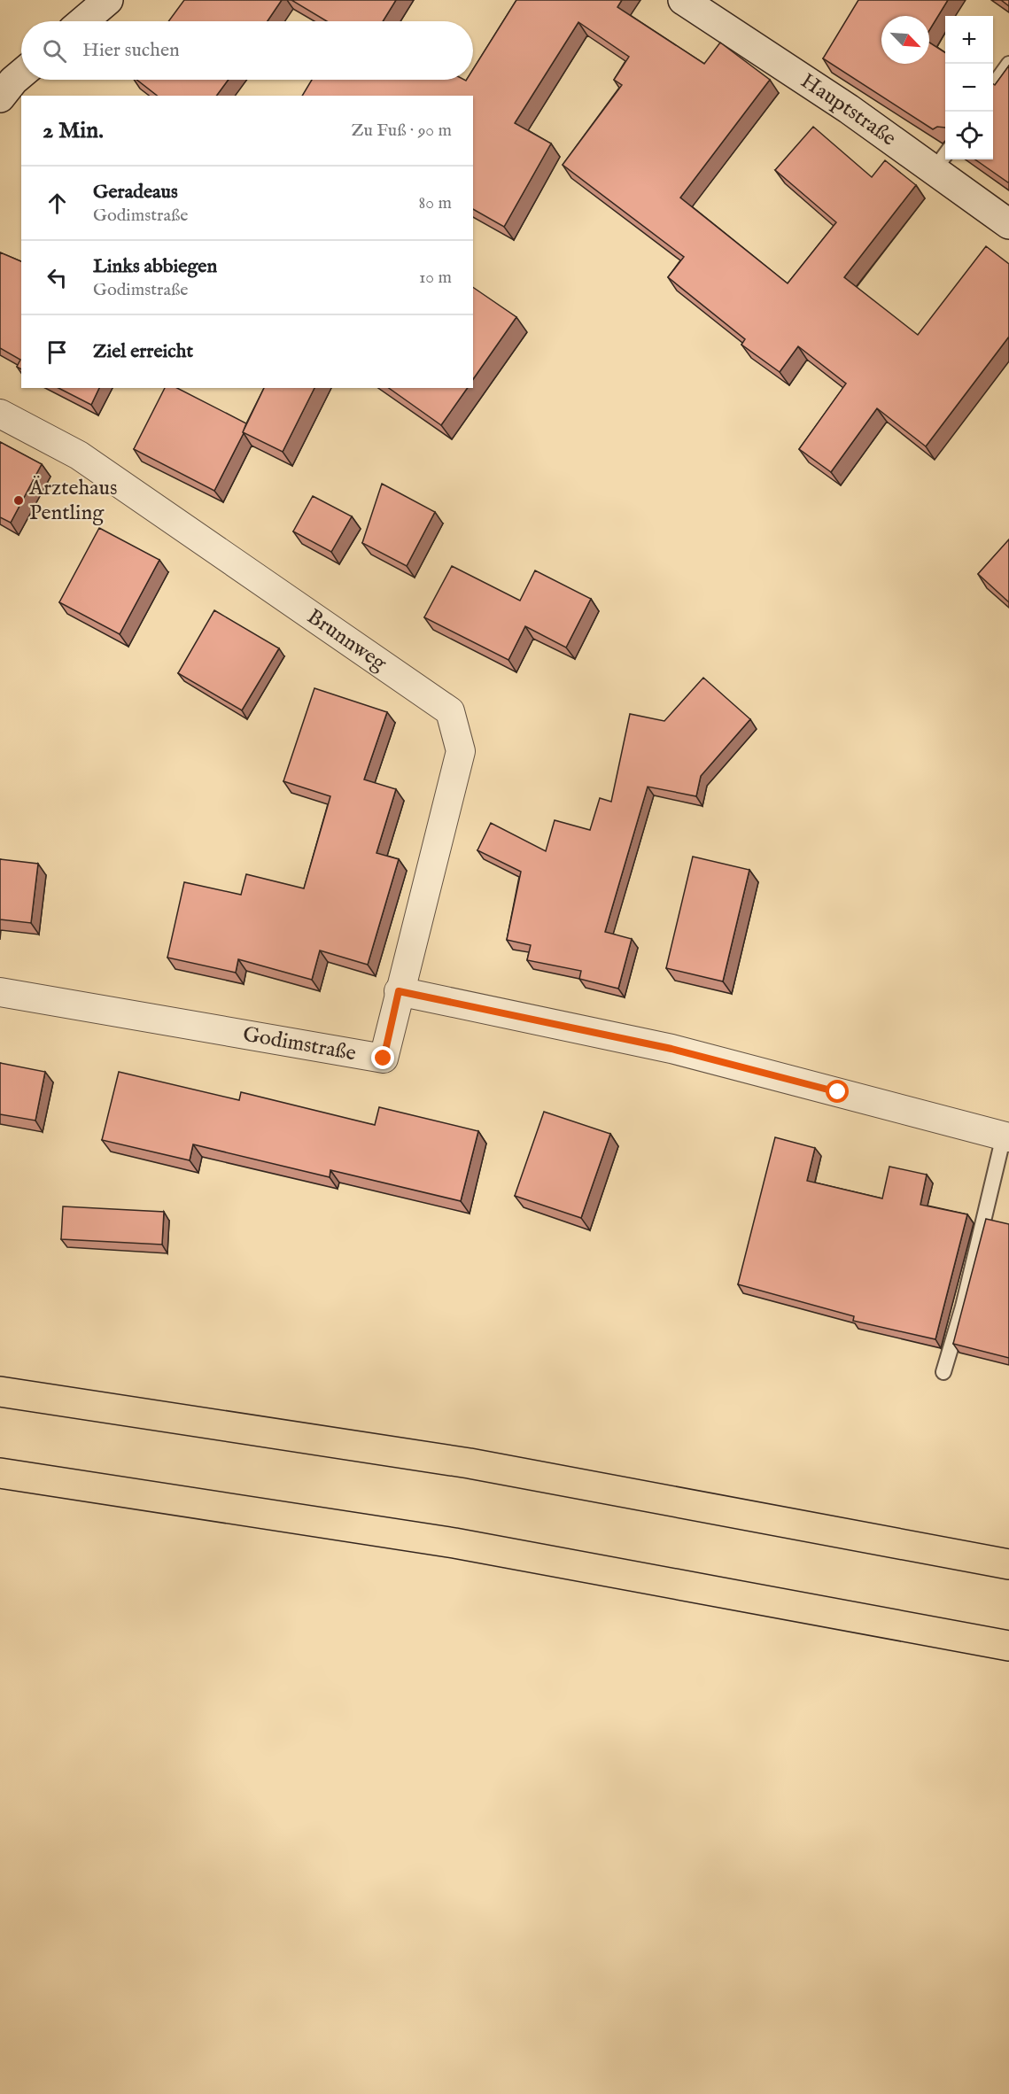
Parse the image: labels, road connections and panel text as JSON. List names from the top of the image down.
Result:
{
  "streets": {
    "street": ["Hauptstraße", "Brunnweg", "Godimstraße"]
  },
  "crossings": [
    ["Brunnweg", "Godimstraße"]
  ],
  "places": ["Ärztehaus Pentling"],
  "north": "bottom right",
  "page": {
    "map_buttons": ["+", "−"],
    "search": "Hier suchen",
    "heading": ["2 Min.", "Zu Fuß · 90 m"],
    "list": [
      ["Geradeaus", "Godimstraße", "80 m"],
      ["Links abbiegen", "Godimstraße", "10 m"],
      "Ziel erreicht"
    ]
  }
}
